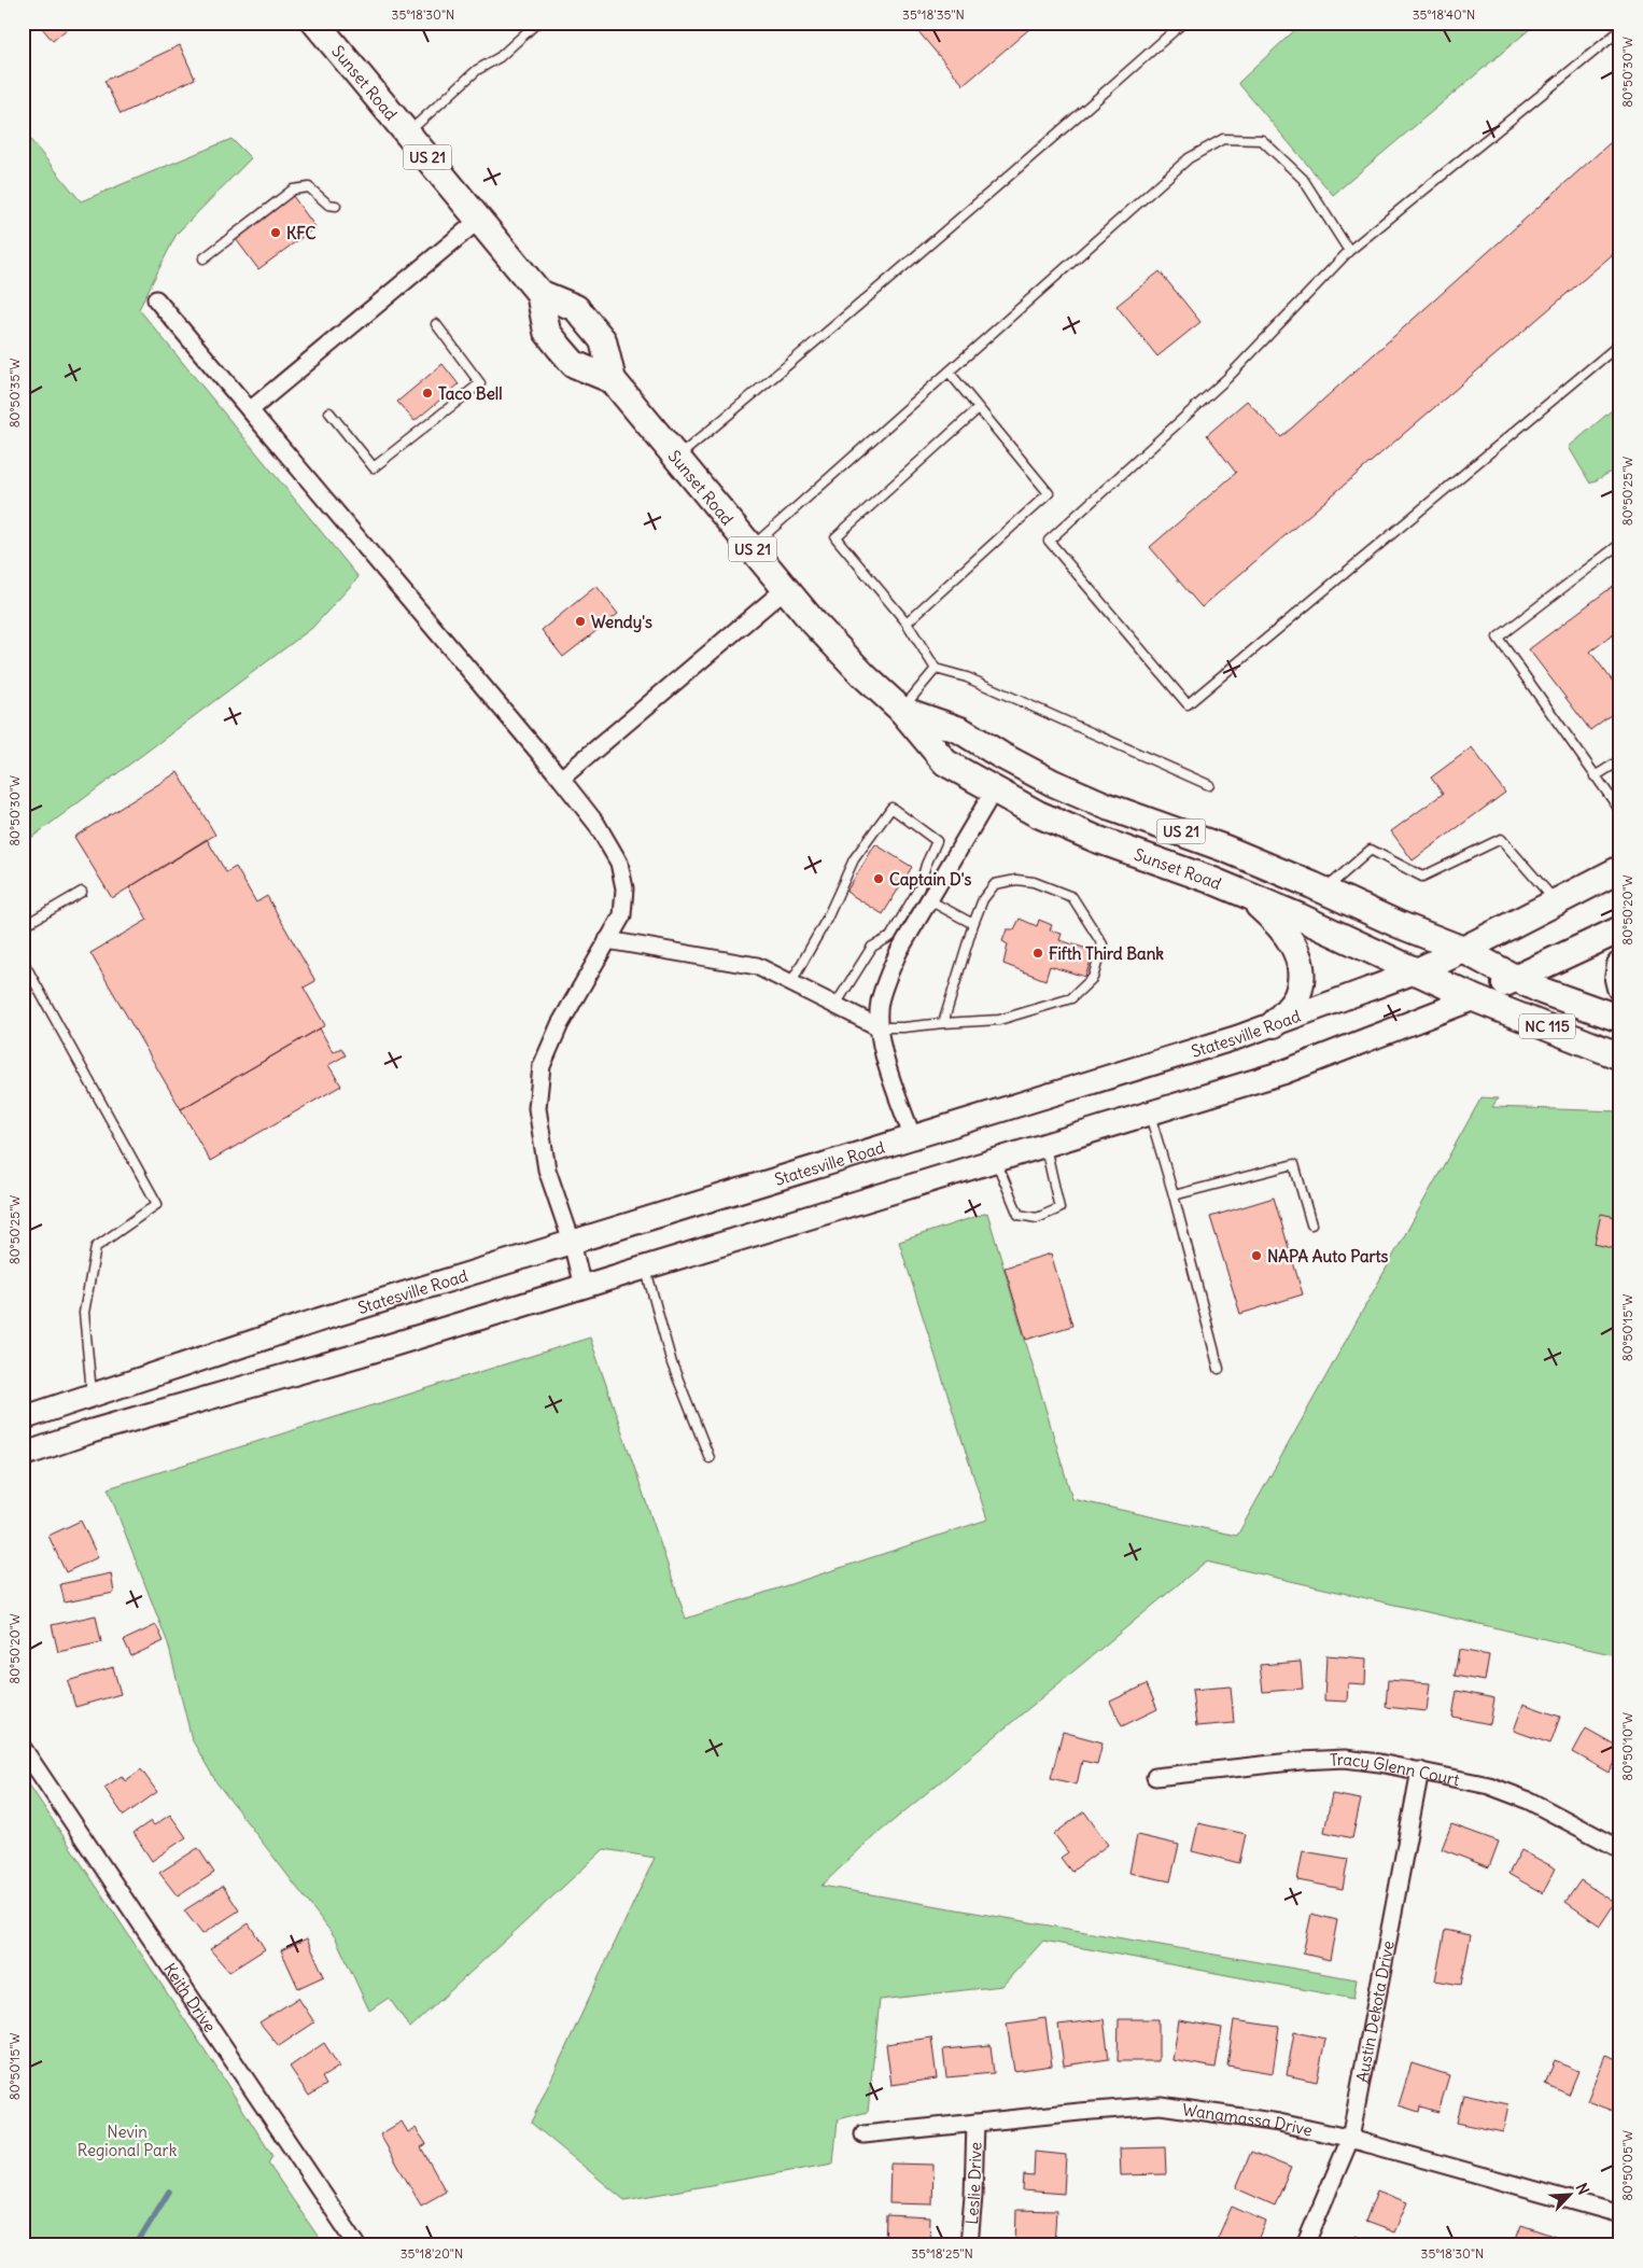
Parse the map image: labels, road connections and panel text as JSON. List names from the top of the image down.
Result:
{
  "streets": {
    "main road": [
      "Sunset Road",
      "US 21",
      "NC 115",
      "Statesville Road"
    ],
    "street": [
      "Tracy Glenn Court",
      "Keith Drive",
      "Austin Dekota Drive",
      "Wanamassa Drive",
      "Leslie Drive"
    ]
  },
  "crossings": [
    ["Sunset Road", "NC 115"],
    ["Sunset Road", "Statesville Road"],
    ["NC 115", "Statesville Road"],
    ["Tracy Glenn Court", "Austin Dekota Drive"],
    ["Austin Dekota Drive", "Wanamassa Drive"],
    ["Wanamassa Drive", "Leslie Drive"]
  ],
  "parks": ["Nevin Regional Park"],
  "places": [
    "KFC",
    "Taco Bell",
    "Wendy's",
    "Captain D's",
    "Fifth Third Bank",
    "NAPA Auto Parts"
  ],
  "north": "top right",
  "coordinates": [
    "35°18'30\"N",
    "35°18'35\"N",
    "35°18'40\"N",
    "80°50'30\"W",
    "80°50'35\"W",
    "80°50'25\"W",
    "80°50'20\"W",
    "80°50'15\"W",
    "80°50'10\"W",
    "80°50'05\"W",
    "35°18'20\"N",
    "35°18'25\"N"
  ]
}
